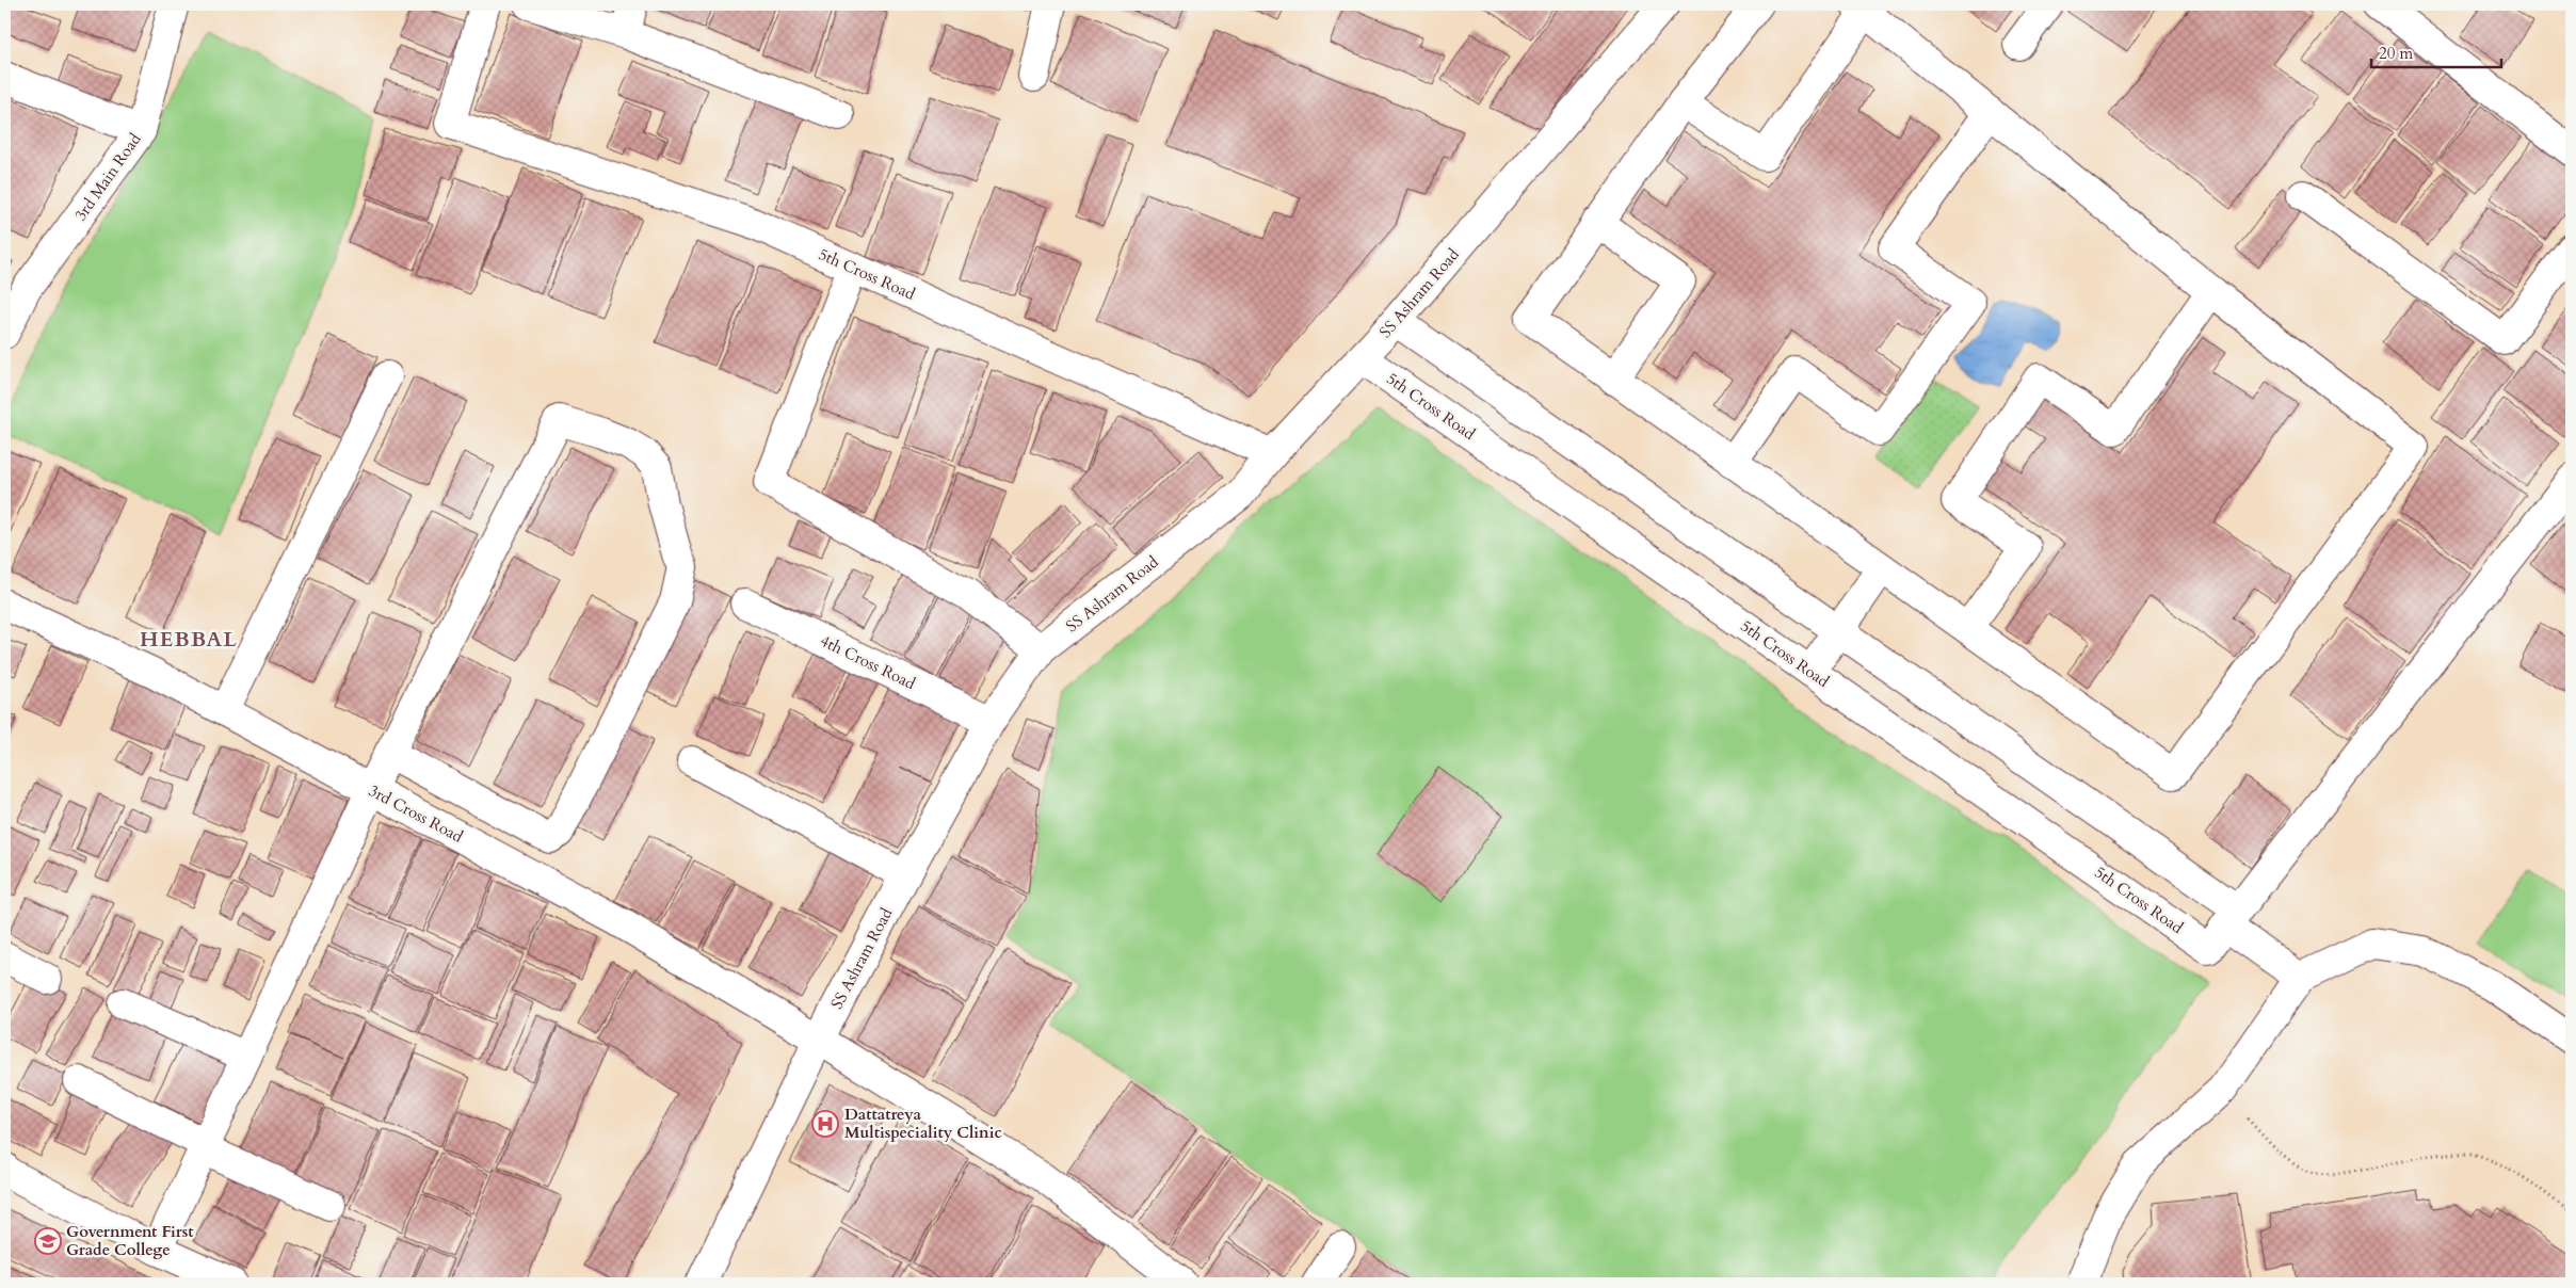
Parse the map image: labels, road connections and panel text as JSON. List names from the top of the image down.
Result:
{
  "streets": {
    "street": [
      "3rd Main Road",
      "5th Cross Road",
      "SS Ashram Road",
      "4th Cross Road",
      "3rd Cross Road"
    ]
  },
  "crossings": [
    ["5th Cross Road", "SS Ashram Road"],
    ["SS Ashram Road", "4th Cross Road"],
    ["SS Ashram Road", "3rd Cross Road"]
  ],
  "districts": ["HEBBAL"],
  "places": {
    "hospital": ["Dattatreya Multispeciality Clinic"],
    "school or university": ["Government First Grade College"]
  },
  "scale_bar": "20 m"
}
